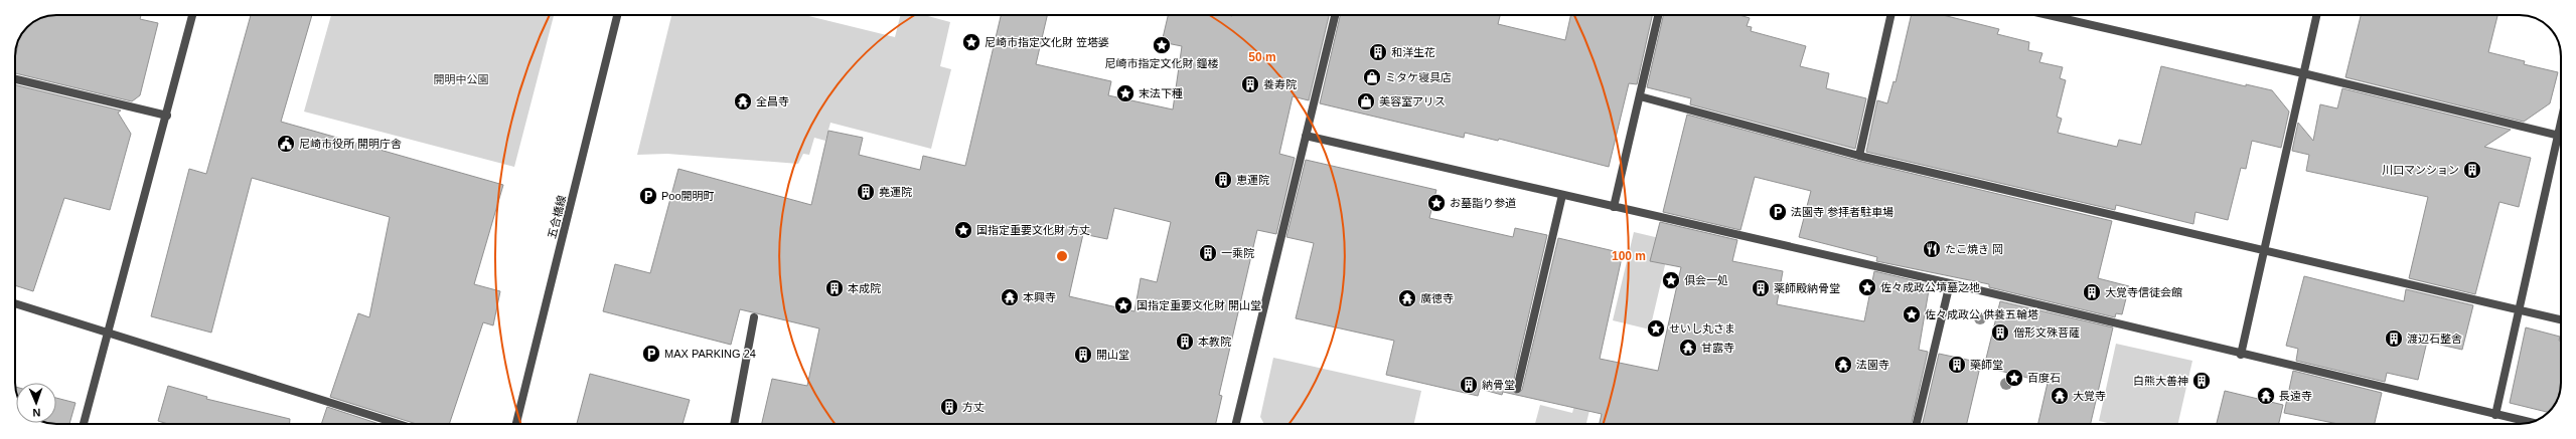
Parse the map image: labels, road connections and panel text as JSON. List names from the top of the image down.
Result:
{
  "streets": {
    "street": ["五合橋線"]
  },
  "parks": ["開明中公園"],
  "places": {
    "place": [
      "尼崎市指定文化財 笠塔婆",
      "尼崎市指定文化財 鐘楼",
      "末法下種",
      "お墓詣り参道",
      "国指定重要文化財 方丈",
      "俱会一処",
      "佐々成政公墳墓之地",
      "国指定重要文化財 開山堂",
      "佐々成政公 供養五輪塔",
      "せいし丸さま",
      "百度石"
    ],
    "building": [
      "和洋生花",
      "養寿院",
      "川口マンション",
      "恵運院",
      "堯運院",
      "一乘院",
      "本成院",
      "薬師殿納骨堂",
      "大覚寺信徒会館",
      "僧形文殊菩薩",
      "渡辺石整舎",
      "本教院",
      "開山堂",
      "藥師堂",
      "白熊大善神",
      "納骨堂",
      "方丈"
    ],
    "shop": ["ミタケ寝具店", "美容室アリス"],
    "temple": [
      "全昌寺",
      "本興寺",
      "廣徳寺",
      "甘露寺",
      "法園寺",
      "大覚寺",
      "長遠寺"
    ],
    "public building": ["尼崎市役所 開明庁舎"],
    "parking": ["Poo開明町", "法園寺 参拝者駐車場", "MAX PARKING 24"],
    "restaurant": ["たこ焼き 岡"]
  },
  "north": "bottom",
  "rings": ["50 m", "100 m"]
}
